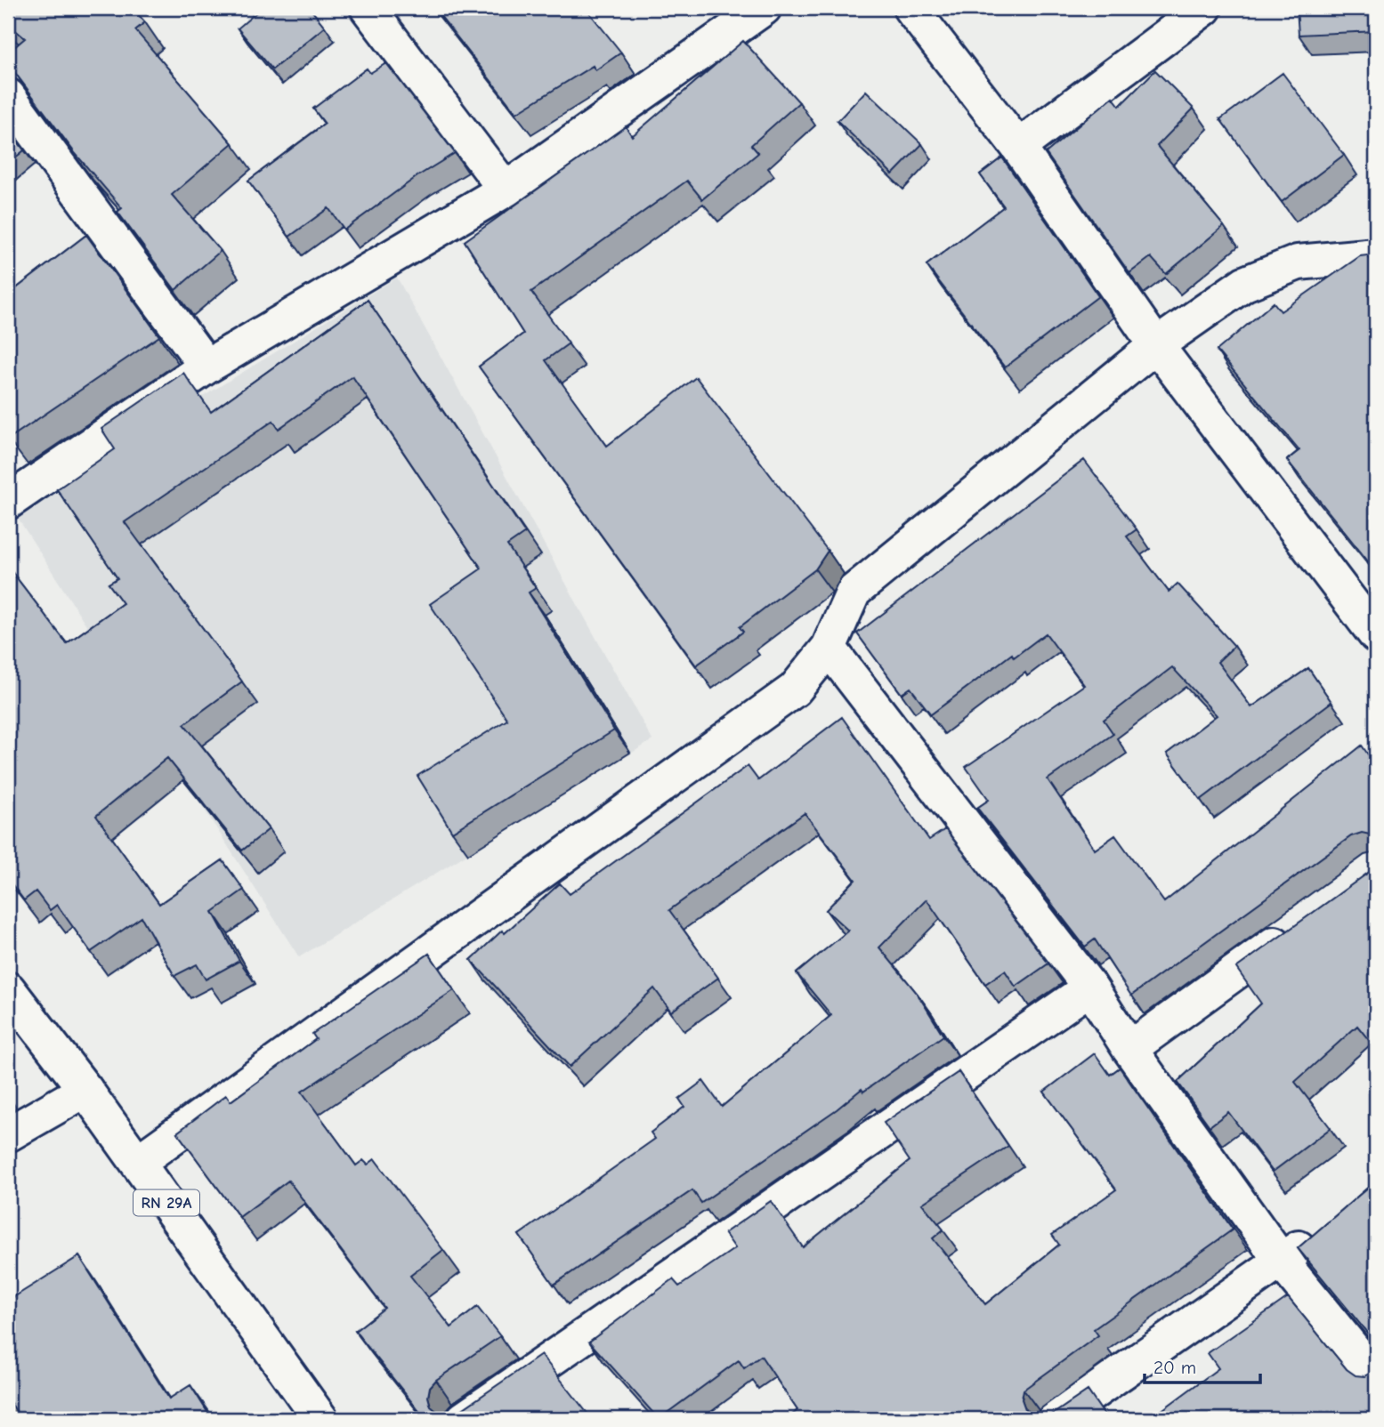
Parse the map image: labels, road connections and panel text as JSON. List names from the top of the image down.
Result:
{
  "streets": {
    "street": ["RN 29A"]
  },
  "scale_bar": "20 m"
}
